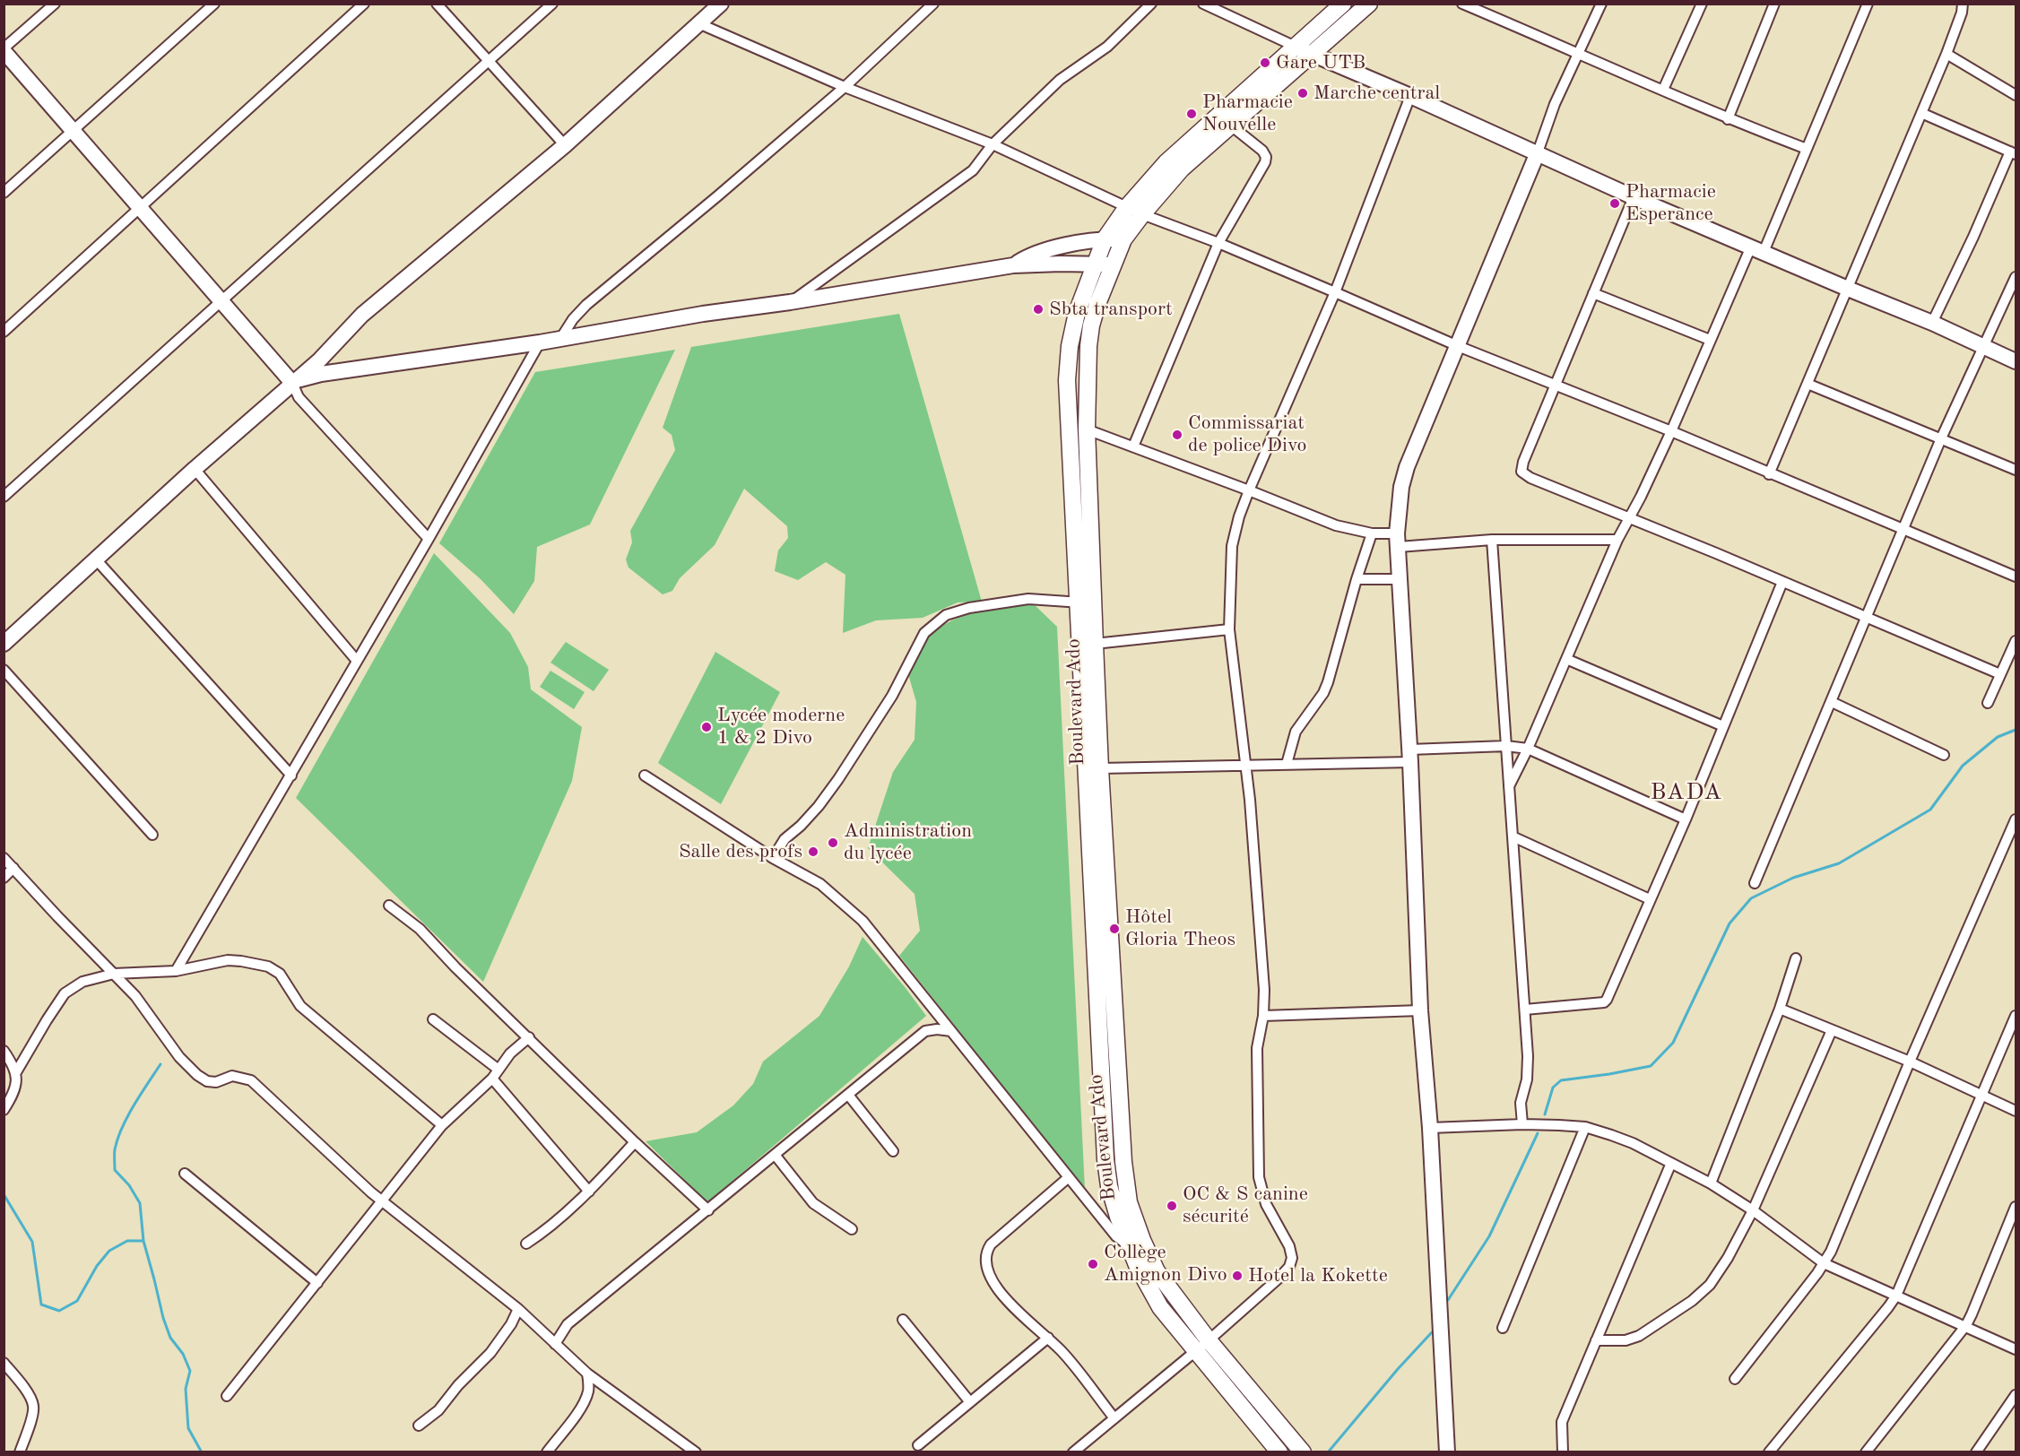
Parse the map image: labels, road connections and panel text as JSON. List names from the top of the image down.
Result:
{
  "streets": {
    "main road": ["Boulevard Ado"]
  },
  "districts": ["BADA"],
  "places": [
    "Gare UTB",
    "Marche central",
    "Pharmacie Nouvelle",
    "Pharmacie Esperance",
    "Sbta transport",
    "Commissariat de police Divo",
    "Lycée moderne 1 & 2 Divo",
    "Administration du lycée",
    "Salle des profs",
    "Hôtel Gloria Theos",
    "OC & S canine sécurité",
    "Collège Amignon Divo",
    "Hotel la Kokette"
  ]
}
